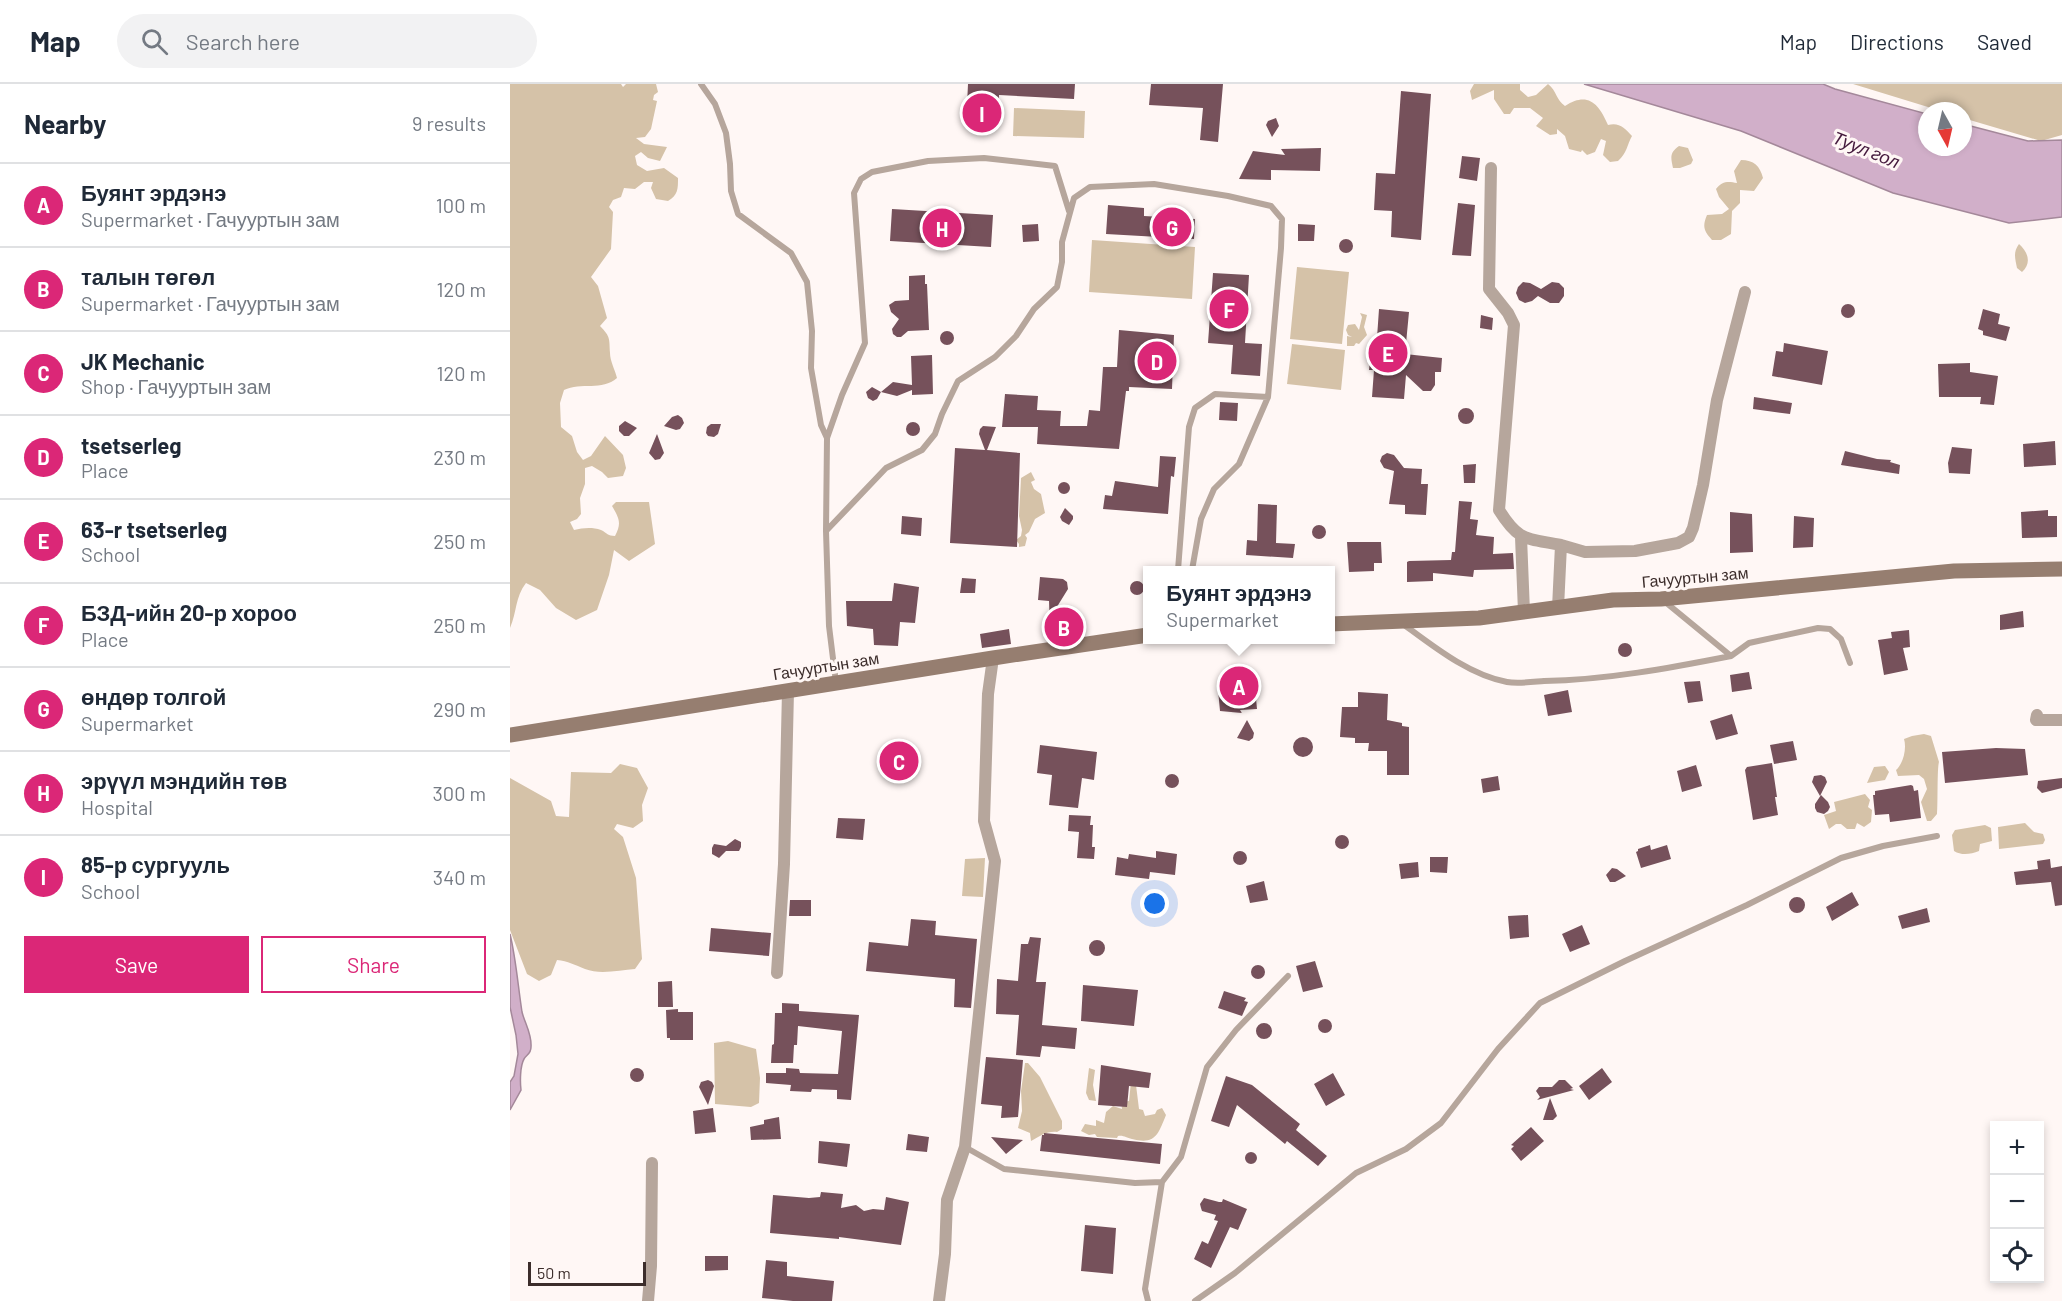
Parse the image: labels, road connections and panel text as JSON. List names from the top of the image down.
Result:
{
  "streets": {
    "main road": ["Гачууртын зам"]
  },
  "water": ["Туул гол"],
  "scale_bar": "50 m",
  "north": "bottom",
  "page": {
    "header": "Map",
    "search": "Search here",
    "nav": ["Map", "Directions", "Saved"],
    "heading": ["Nearby", "9 results"],
    "pins": [
      "I",
      "G",
      "H",
      "F",
      "E",
      "D",
      "B",
      "A",
      "C"
    ],
    "list": [
      {
        "mark": "A",
        "name": "Буянт эрдэнэ",
        "note": "Supermarket · Гачууртын зам",
        "value": "100 m"
      },
      {
        "mark": "B",
        "name": "талын төгөл",
        "note": "Supermarket · Гачууртын зам",
        "value": "120 m"
      },
      {
        "mark": "C",
        "name": "JK Mechanic",
        "note": "Shop · Гачууртын зам",
        "value": "120 m"
      },
      {
        "mark": "D",
        "name": "tsetserleg",
        "note": "Place",
        "value": "230 m"
      },
      {
        "mark": "E",
        "name": "63-r tsetserleg",
        "note": "School",
        "value": "250 m"
      },
      {
        "mark": "F",
        "name": "БЗД-ийн 20-р хороо",
        "note": "Place",
        "value": "250 m"
      },
      {
        "mark": "G",
        "name": "өндөр толгой",
        "note": "Supermarket",
        "value": "290 m"
      },
      {
        "mark": "H",
        "name": "эрүүл мэндийн төв",
        "note": "Hospital",
        "value": "300 m"
      },
      {
        "mark": "I",
        "name": "85-р сургууль",
        "note": "School",
        "value": "340 m"
      }
    ],
    "popup": ["Буянт эрдэнэ", "Supermarket"],
    "buttons": ["Save", "Share"],
    "map_buttons": ["+", "−"],
    "scale": "50 m"
  }
}
